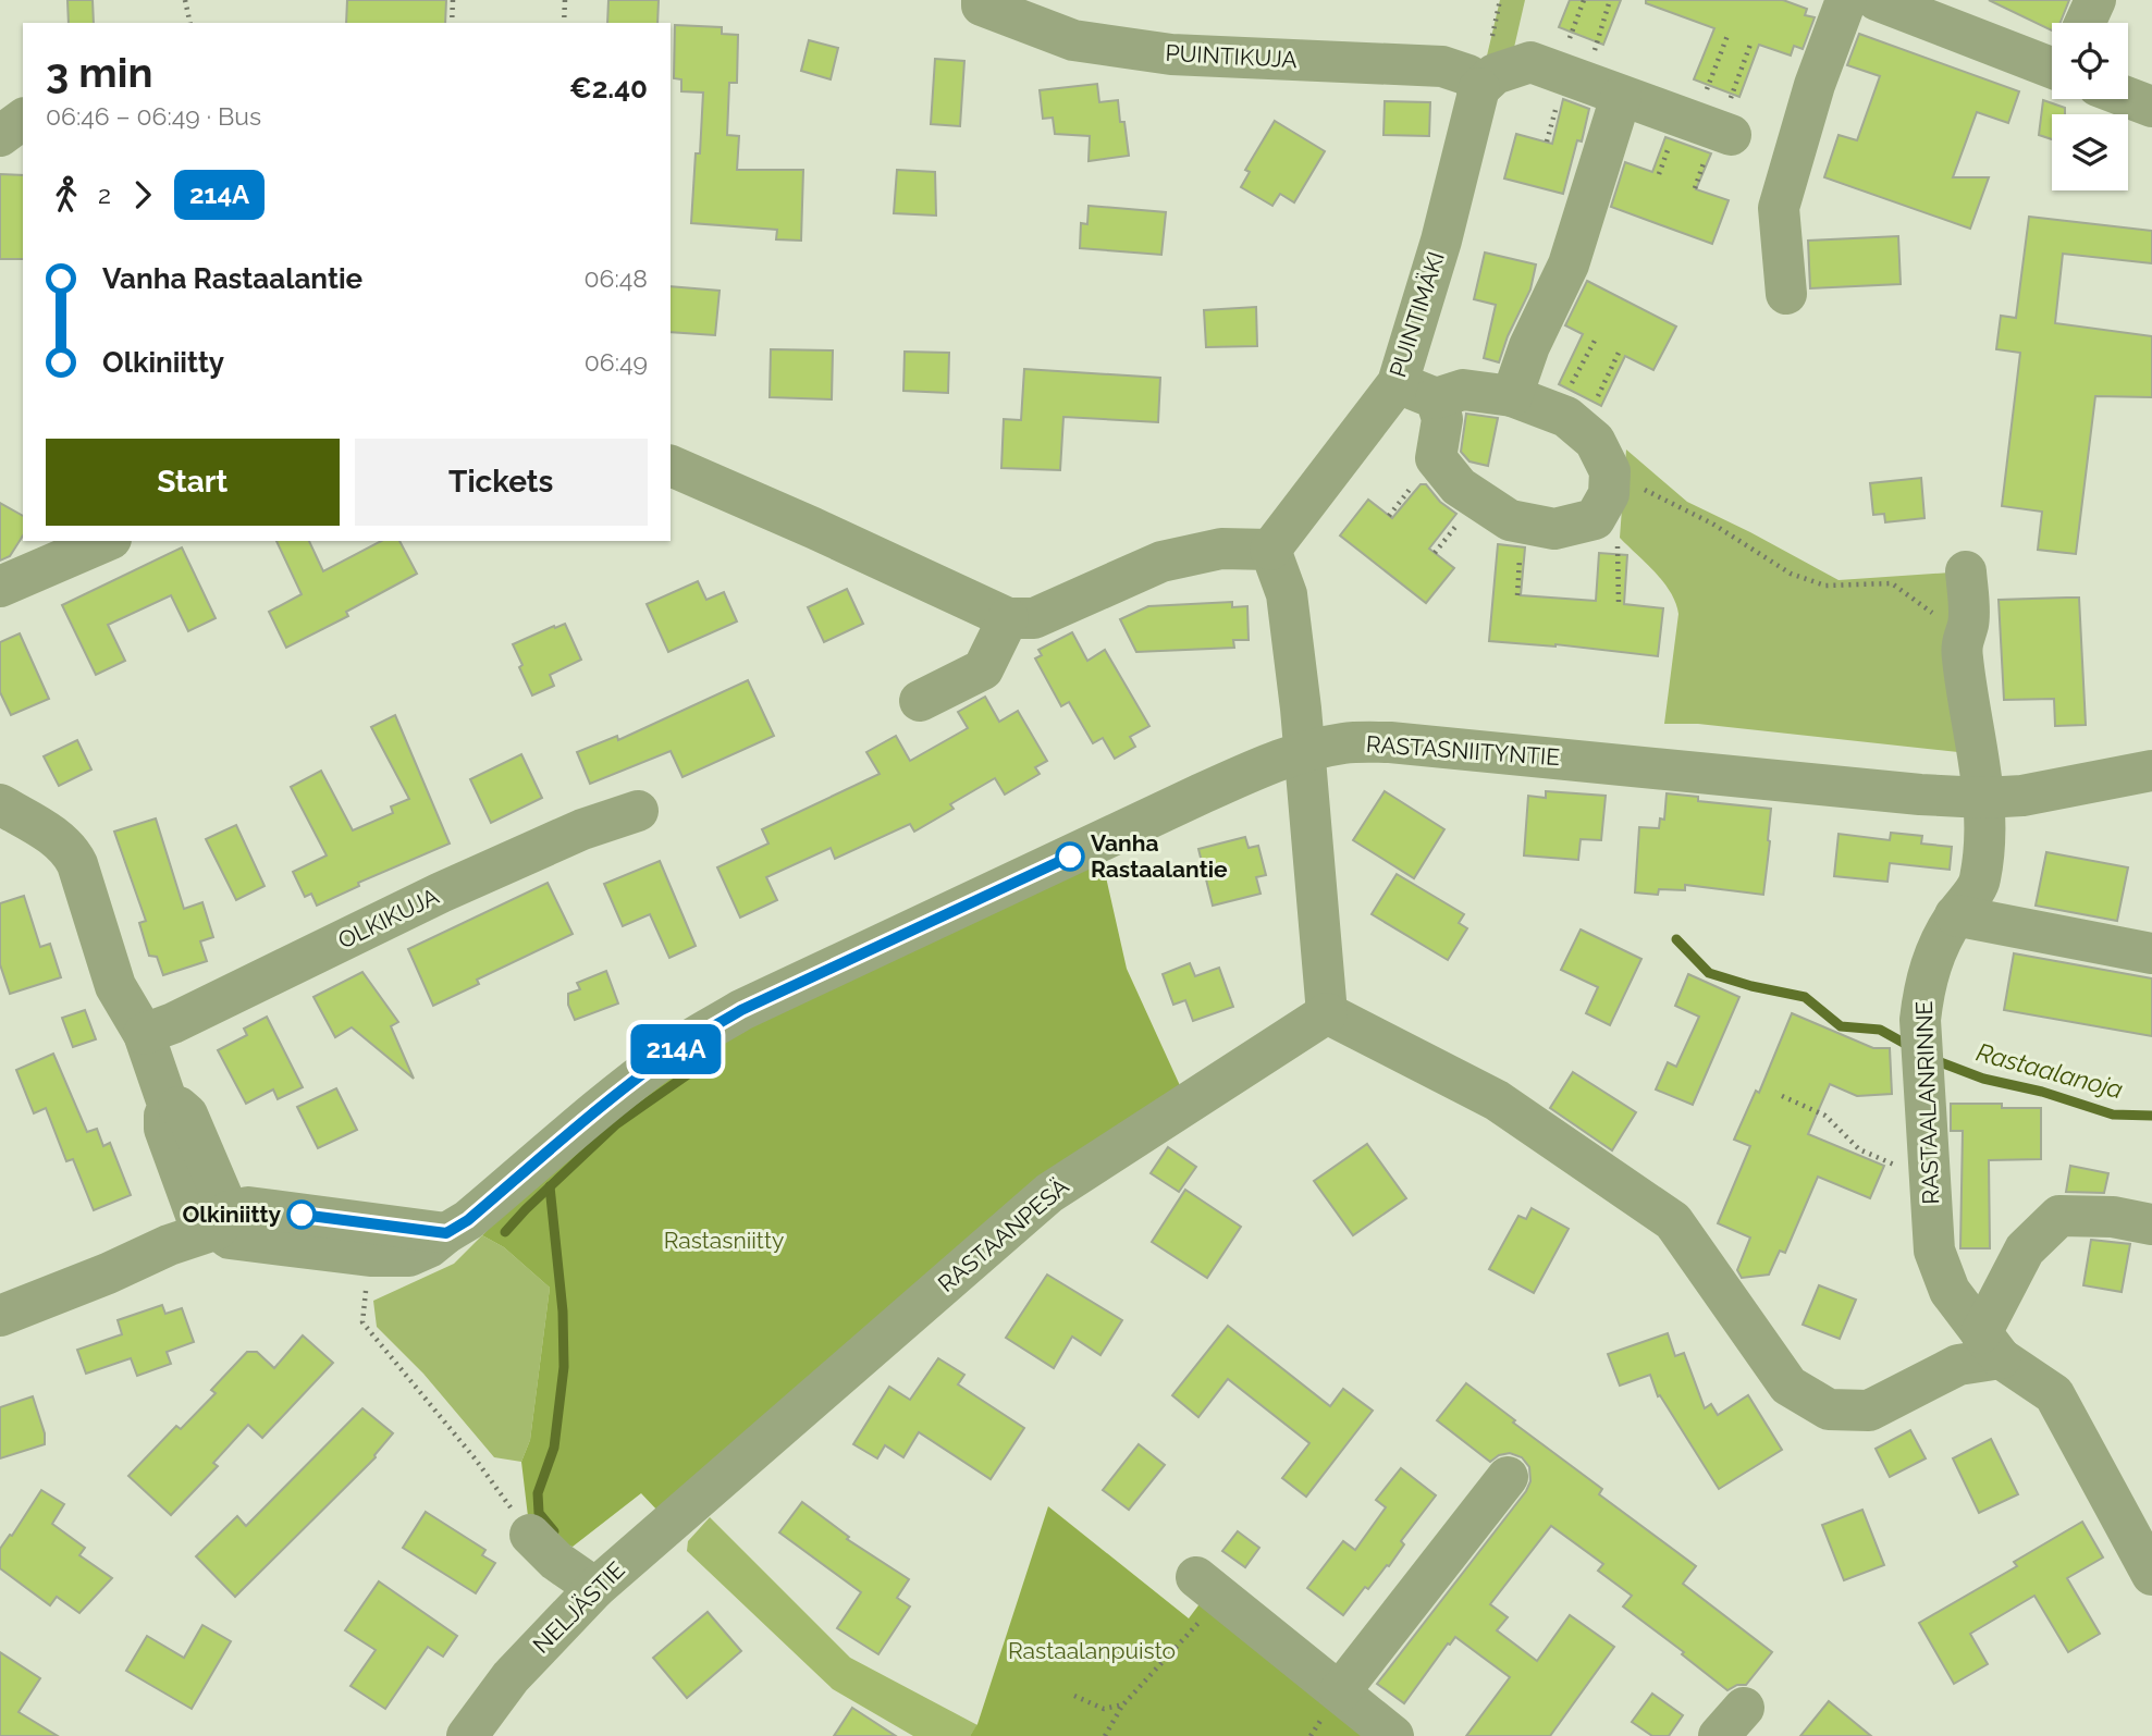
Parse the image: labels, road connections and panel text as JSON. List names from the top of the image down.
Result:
{
  "streets": {
    "street": [
      "PUINTIKUJA",
      "PUINTIMÄKI",
      "RASTASNIITYNTIE",
      "OLKIKUJA",
      "RASTAALANRINNE",
      "RASTAANPESÄ",
      "NELJÄSTIE"
    ]
  },
  "crossings": [
    ["PUINTIKUJA", "PUINTIMÄKI"],
    ["RASTASNIITYNTIE", "RASTAALANRINNE"],
    ["RASTAANPESÄ", "NELJÄSTIE"]
  ],
  "water": ["Rastaalanoja"],
  "parks": ["Rastasniitty", "Rastaalanpuisto"],
  "places": ["Vanha Rastaalantie", "Olkiniitty"],
  "lines": ["bus line 214A"],
  "page": {
    "on_map": "214A",
    "heading": ["3 min", "06:46 – 06:49 · Bus", "€2.40"],
    "legs": ["2", "214A"],
    "list": [
      {
        "name": "Vanha Rastaalantie",
        "value": "06:48"
      },
      {
        "name": "Olkiniitty",
        "value": "06:49"
      }
    ],
    "buttons": ["Start", "Tickets"]
  }
}
